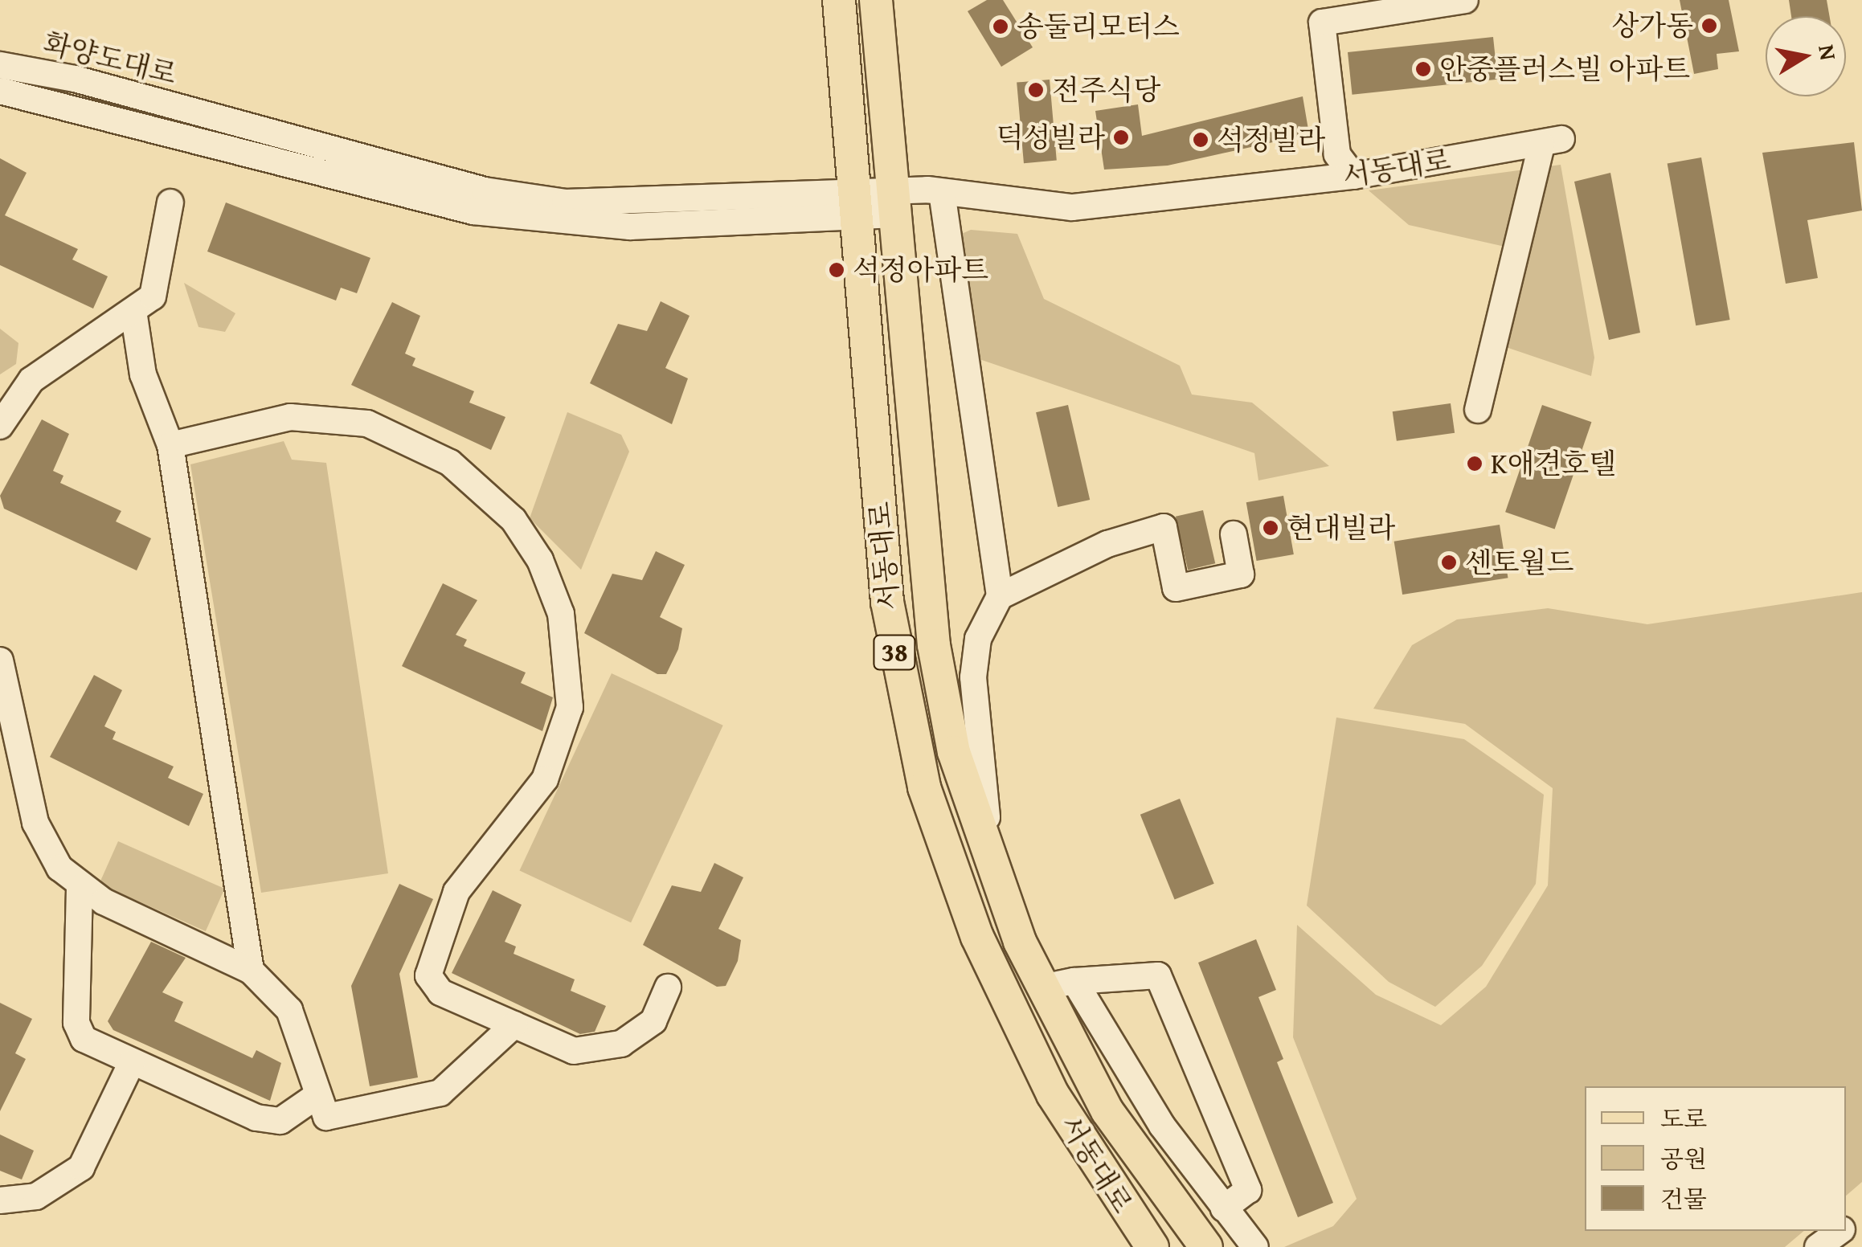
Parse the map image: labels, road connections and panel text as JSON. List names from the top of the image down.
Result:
{
  "streets": {
    "main road": ["서동대로", "38"],
    "street": ["화양도대로"]
  },
  "crossings": [
    ["화양도대로", "서동대로"]
  ],
  "places": [
    "상가동",
    "송둘리모터스",
    "안중플러스빌 아파트",
    "전주식당",
    "덕성빌라",
    "석정빌라",
    "석정아파트",
    "K애견호텔",
    "현대빌라",
    "센토월드"
  ],
  "legend": ["도로", "공원", "건물"],
  "north": "right"
}
